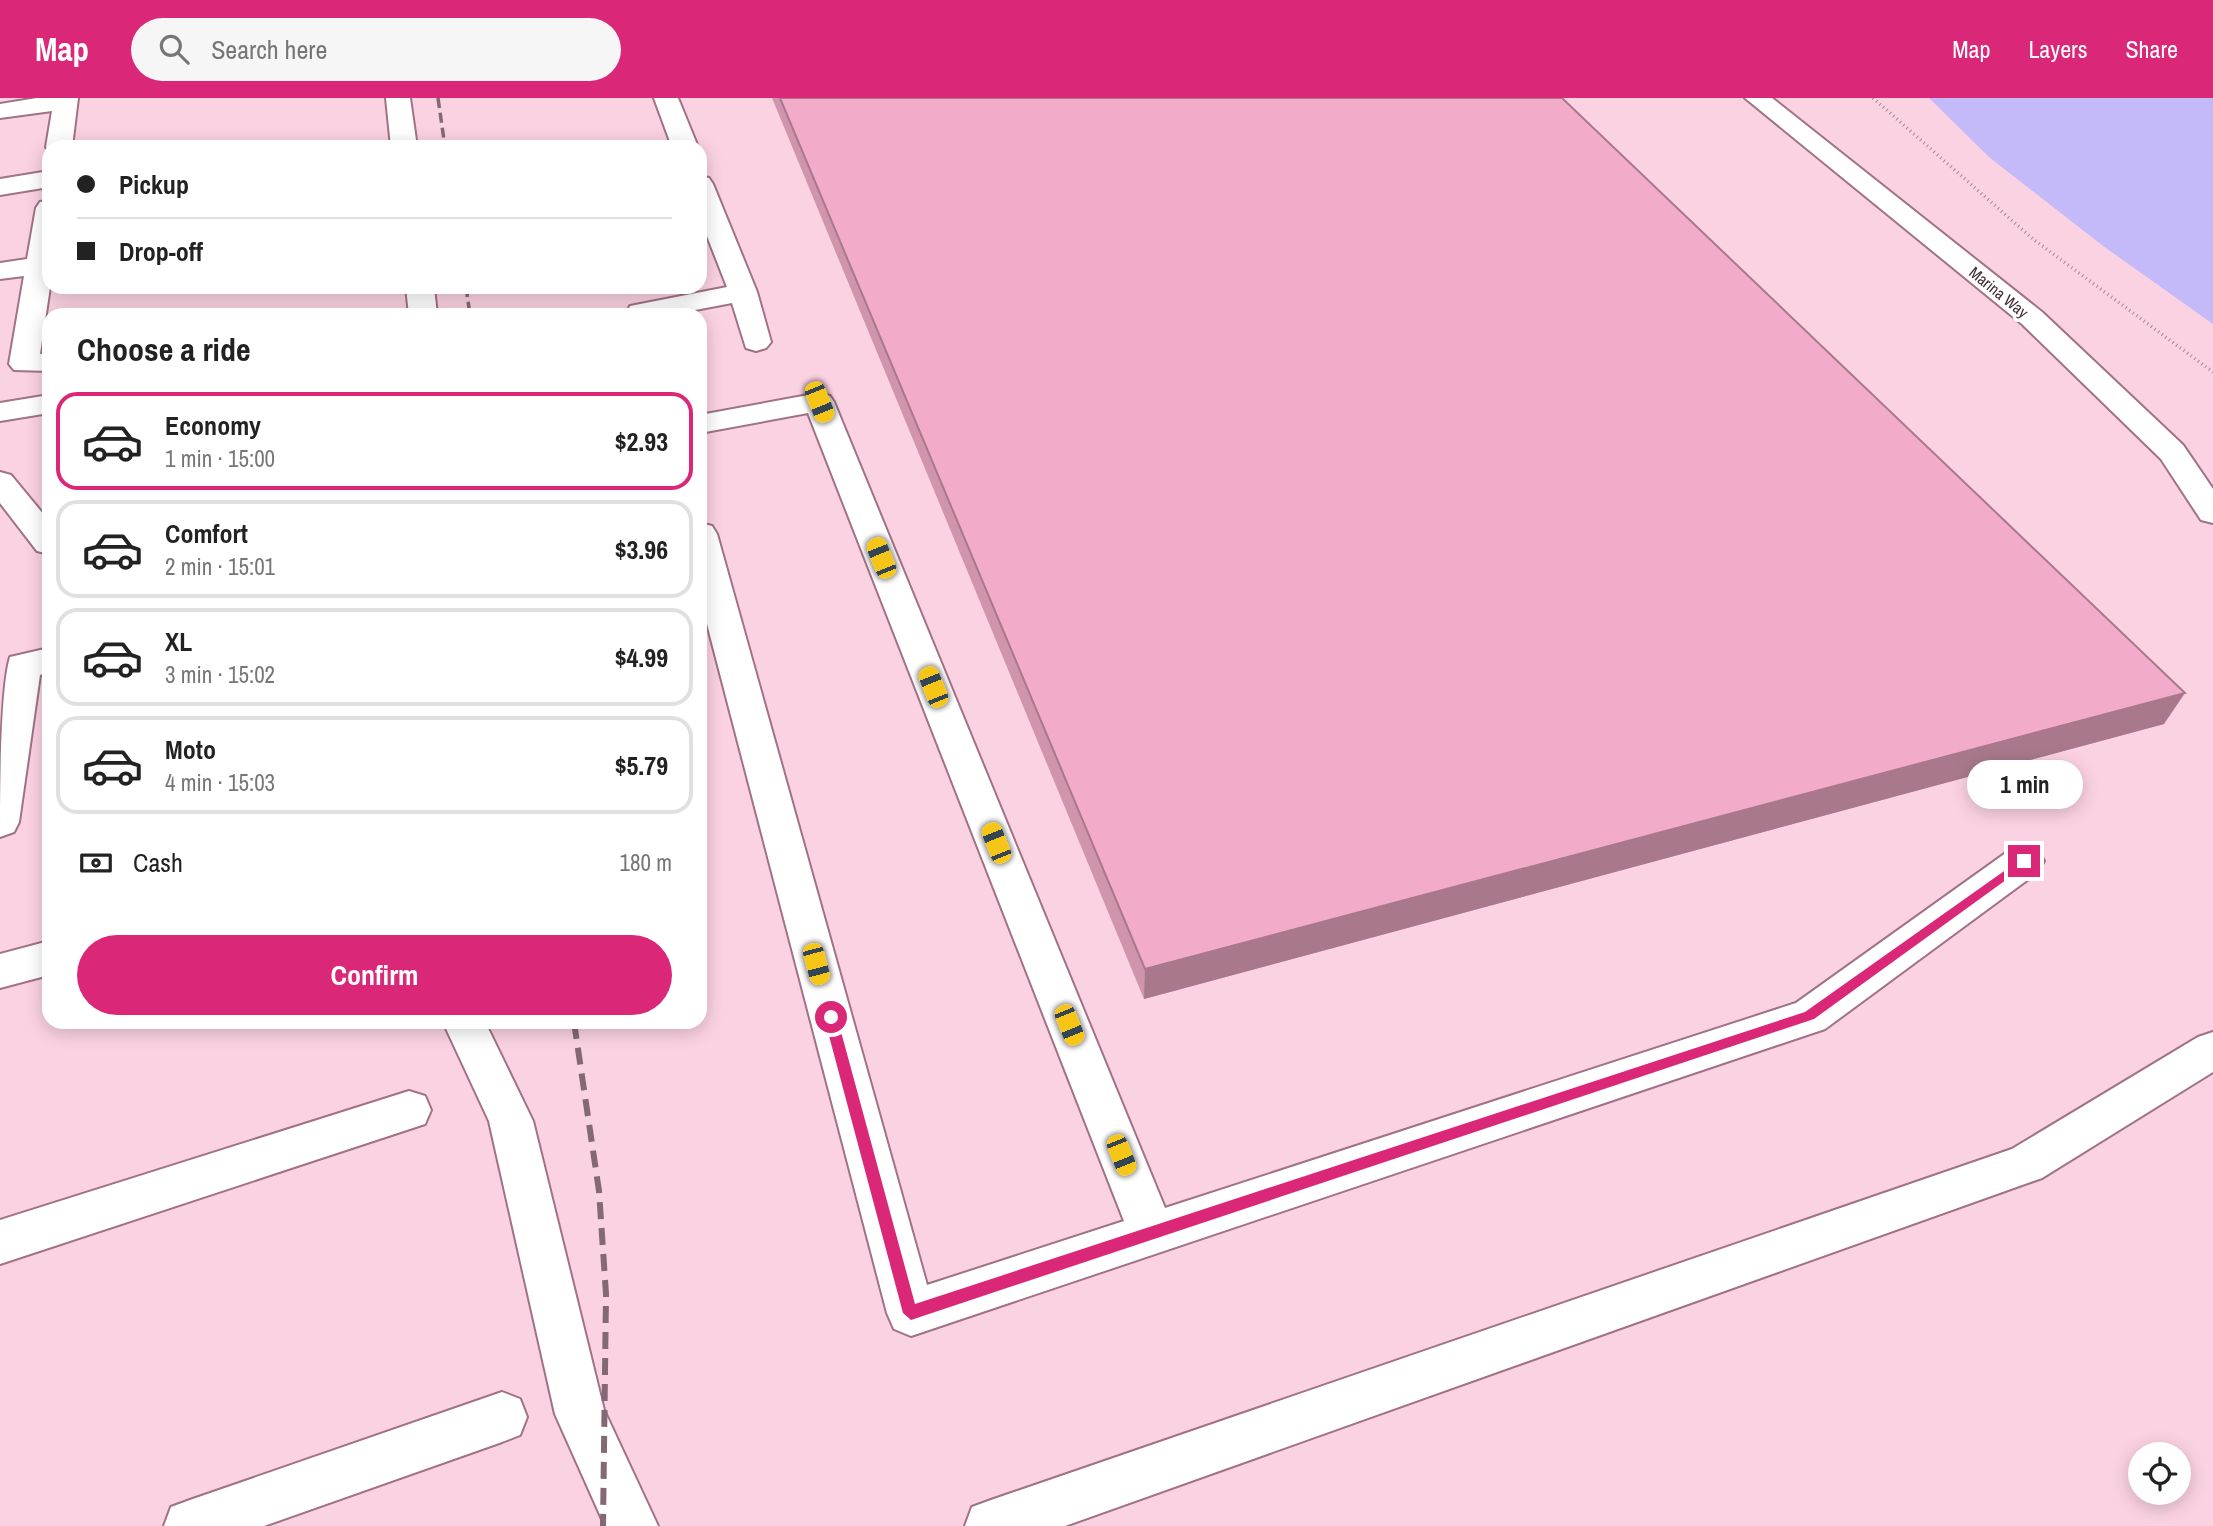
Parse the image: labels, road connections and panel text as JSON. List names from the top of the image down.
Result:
{
  "streets": {
    "street": ["Marina Way"]
  },
  "page": {
    "header": "Map",
    "search": "Search here",
    "nav": ["Map", "Layers", "Share"],
    "banner": ["Pickup", "Drop-off"],
    "heading": "Choose a ride",
    "list": [
      {
        "name": "Economy",
        "note": "1 min · 15:00",
        "value": "$2.93"
      },
      {
        "name": "Comfort",
        "note": "2 min · 15:01",
        "value": "$3.96"
      },
      {
        "name": "XL",
        "note": "3 min · 15:02",
        "value": "$4.99"
      },
      {
        "name": "Moto",
        "note": "4 min · 15:03",
        "value": "$5.79"
      }
    ],
    "bubble": "1 min",
    "pay": ["Cash", "180 m"],
    "buttons": "Confirm"
  }
}
